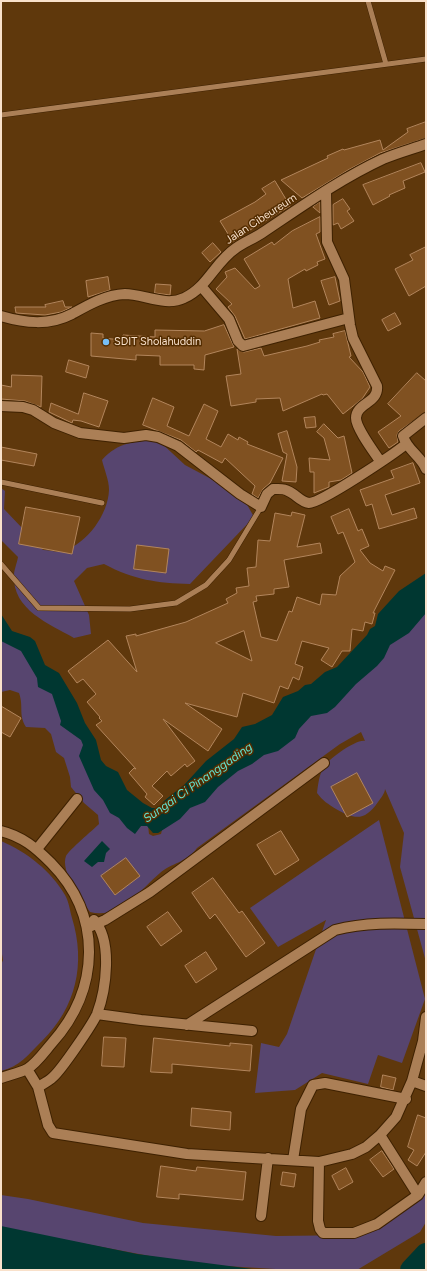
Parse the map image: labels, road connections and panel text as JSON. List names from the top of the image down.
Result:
{
  "streets": {
    "street": ["Jalan Cibeureum"]
  },
  "water": ["Sungai Ci Pinanggading"],
  "places": ["SDIT Sholahuddin"]
}
